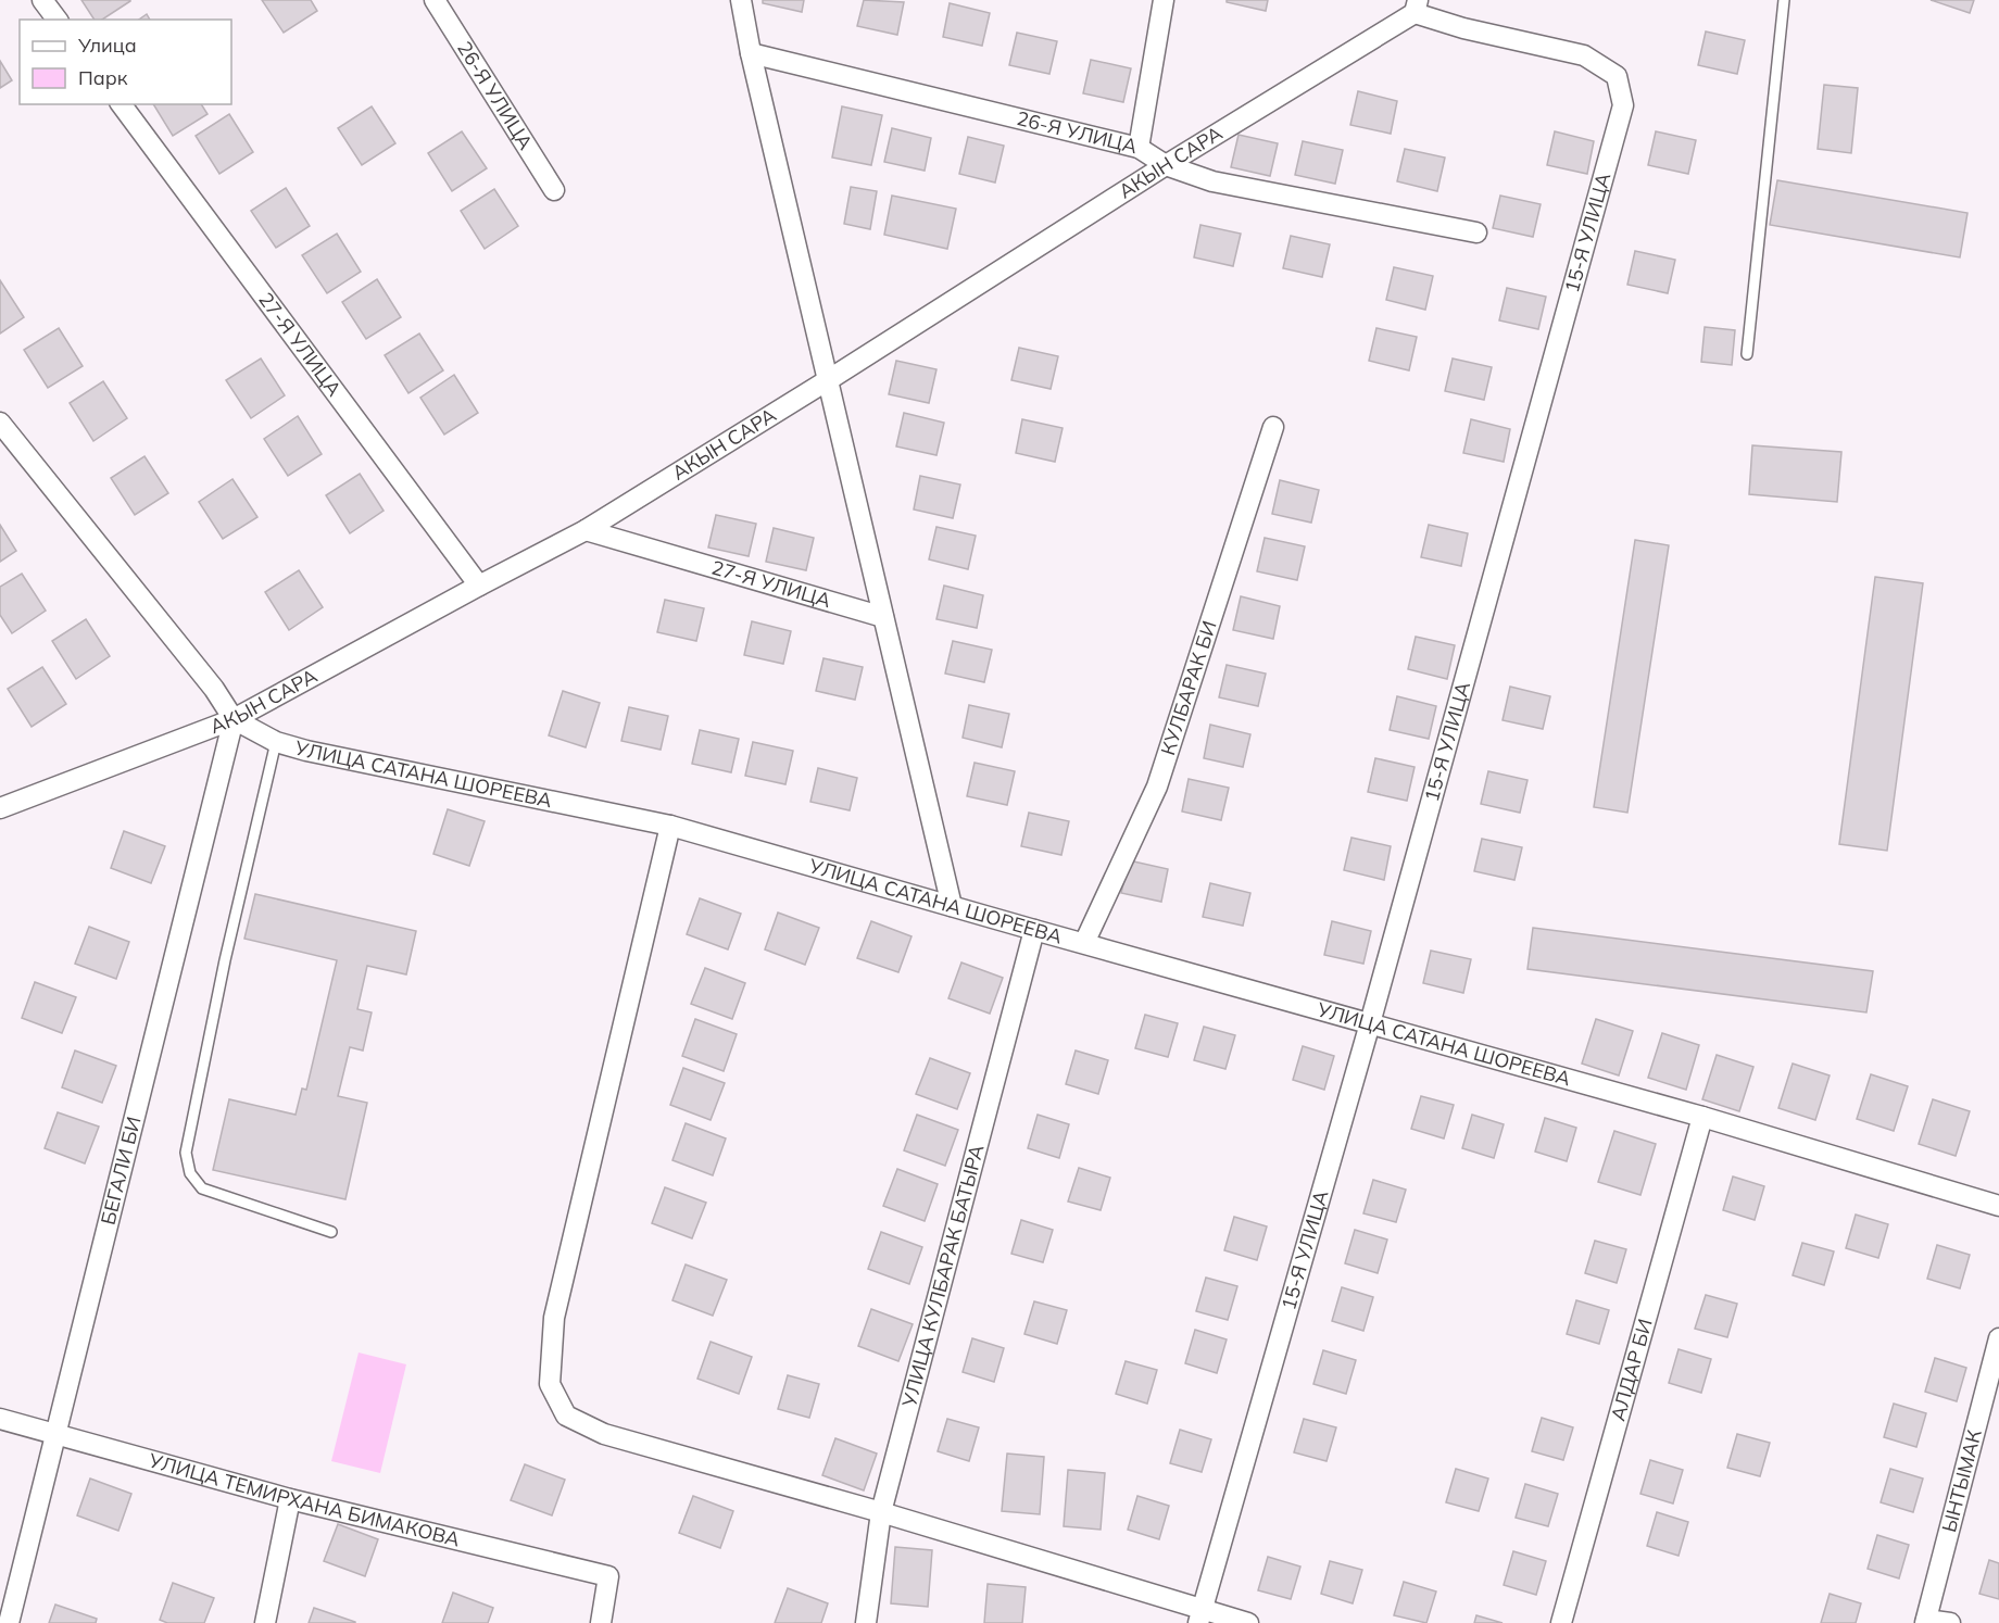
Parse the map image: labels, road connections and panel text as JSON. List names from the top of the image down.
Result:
{
  "streets": {
    "street": [
      "26-Я УЛИЦА",
      "АКЫН САРА",
      "15-Я УЛИЦА",
      "27-Я УЛИЦА",
      "КУЛБАРАК БИ",
      "УЛИЦА САТАНА ШОРЕЕВА",
      "БЕГАЛИ БИ",
      "УЛИЦА КУЛБАРАК БАТЫРА",
      "АЛДАР БИ",
      "ЫНТЫМАК",
      "УЛИЦА ТЕМИРХАНА БИМАКОВА"
    ]
  },
  "crossings": [
    ["26-Я УЛИЦА", "АКЫН САРА"],
    ["АКЫН САРА", "15-Я УЛИЦА"],
    ["АКЫН САРА", "27-Я УЛИЦА"],
    ["АКЫН САРА", "УЛИЦА САТАНА ШОРЕЕВА"],
    ["АКЫН САРА", "БЕГАЛИ БИ"],
    ["15-Я УЛИЦА", "УЛИЦА САТАНА ШОРЕЕВА"],
    ["КУЛБАРАК БИ", "УЛИЦА САТАНА ШОРЕЕВА"],
    ["УЛИЦА САТАНА ШОРЕЕВА", "БЕГАЛИ БИ"],
    ["УЛИЦА САТАНА ШОРЕЕВА", "УЛИЦА КУЛБАРАК БАТЫРА"],
    ["УЛИЦА САТАНА ШОРЕЕВА", "АЛДАР БИ"],
    ["БЕГАЛИ БИ", "УЛИЦА ТЕМИРХАНА БИМАКОВА"]
  ],
  "legend": ["Улица", "Парк"]
}
